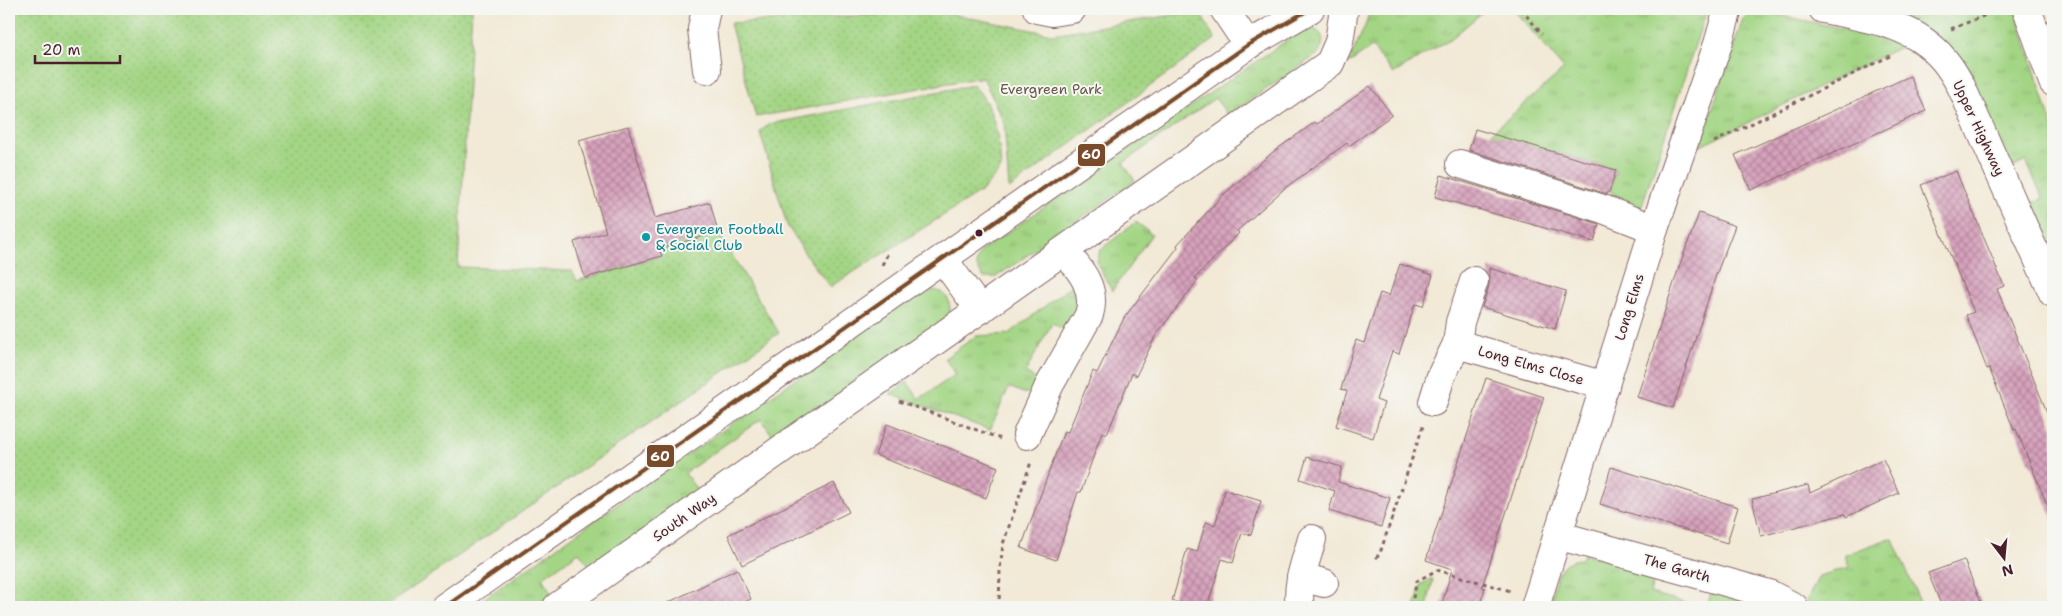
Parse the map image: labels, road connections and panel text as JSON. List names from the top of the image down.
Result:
{
  "streets": {
    "street": [
      "Upper Highway",
      "Long Elms",
      "Long Elms Close",
      "South Way",
      "The Garth"
    ]
  },
  "crossings": [
    ["Long Elms", "Long Elms Close"],
    ["Long Elms", "The Garth"]
  ],
  "parks": ["Evergreen Park"],
  "places": ["Evergreen Football & Social Club"],
  "lines": ["transit line 60"],
  "scale_bar": "20 m",
  "north": "bottom"
}
